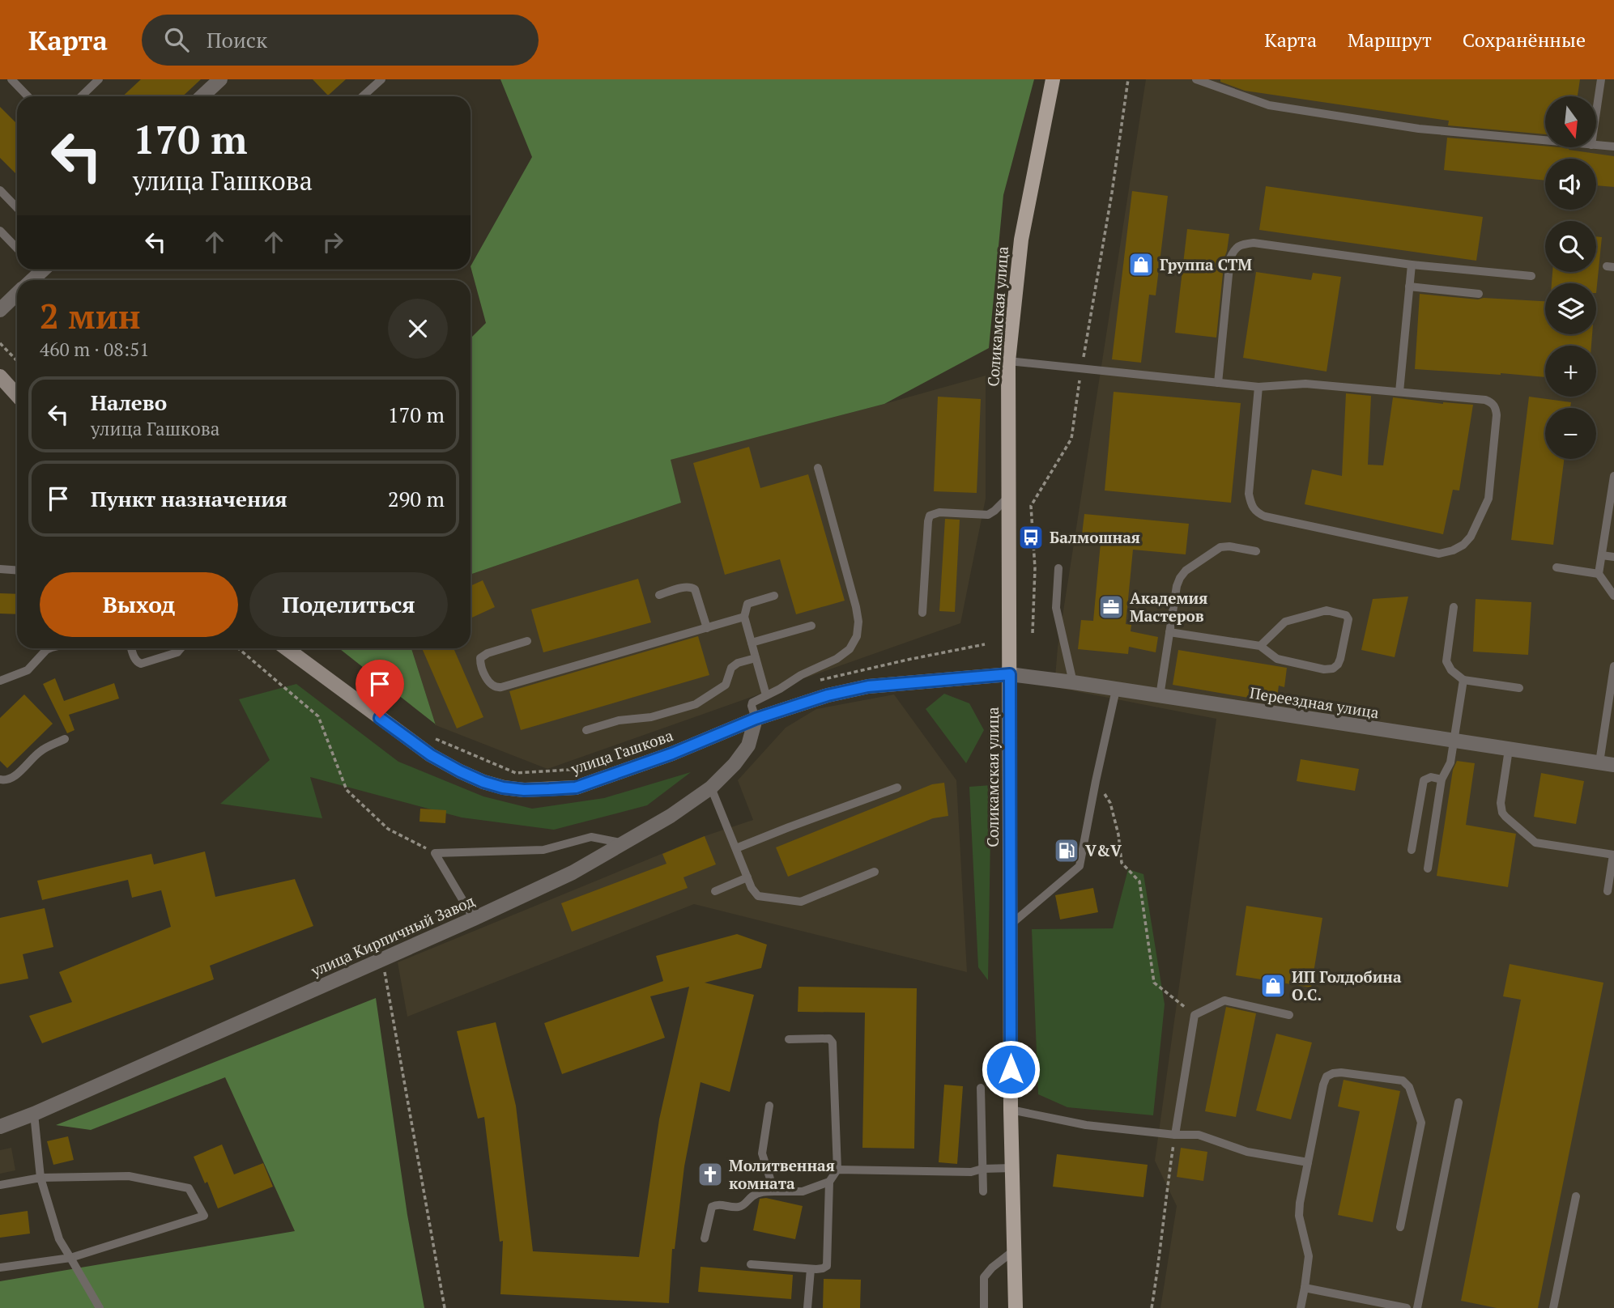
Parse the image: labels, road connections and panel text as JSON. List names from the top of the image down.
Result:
{
  "streets": {
    "main road": ["Соликамская улица"],
    "street": ["Переездная улица", "улица Гашкова", "улица Кирпичный Завод"]
  },
  "crossings": [
    ["Соликамская улица", "Переездная улица"],
    ["Соликамская улица", "улица Гашкова"],
    ["Переездная улица", "улица Гашкова"],
    ["улица Гашкова", "улица Кирпичный Завод"]
  ],
  "places": {
    "shop": ["Группа СТМ", "ИП Голдобина О.С."],
    "bus stop": ["Балмошная"],
    "office": ["Академия Мастеров"],
    "fuel station": ["V&V"],
    "church": ["Молитвенная комната"]
  },
  "north": "bottom",
  "page": {
    "header": "Карта",
    "search": "Поиск",
    "nav": ["Карта", "Маршрут", "Сохранённые"],
    "map_buttons": ["+", "−"],
    "turn": ["170 m", "улица Гашкова"],
    "heading": ["2 мин", "460 m · 08:51"],
    "list": [
      {
        "name": "Налево",
        "note": "улица Гашкова",
        "value": "170 m"
      },
      {
        "name": "Пункт назначения",
        "value": "290 m"
      }
    ],
    "buttons": ["Выход", "Поделиться"]
  }
}
